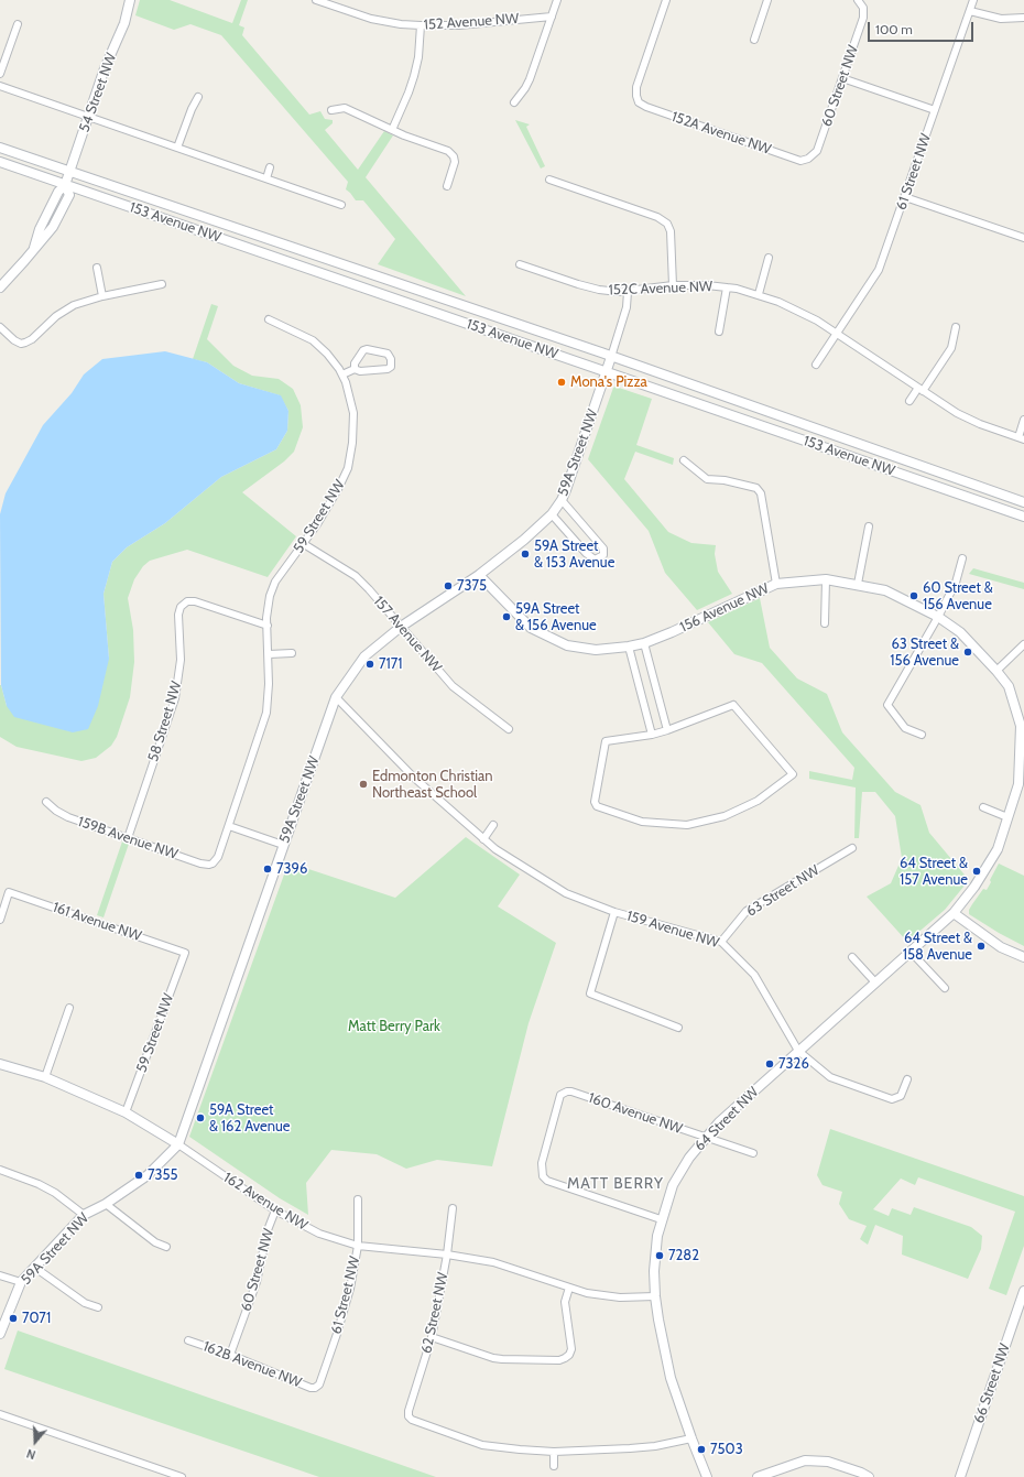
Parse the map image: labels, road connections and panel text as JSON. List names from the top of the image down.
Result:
{
  "streets": {
    "street": [
      "152 Avenue NW",
      "60 Street NW",
      "54 Street NW",
      "152A Avenue NW",
      "61 Street NW",
      "153 Avenue NW",
      "152C Avenue NW",
      "59A Street NW",
      "59 Street NW",
      "156 Avenue NW",
      "157 Avenue NW",
      "58 Street NW",
      "159B Avenue NW",
      "63 Street NW",
      "161 Avenue NW",
      "159 Avenue NW",
      "160 Avenue NW",
      "64 Street NW",
      "162 Avenue NW",
      "62 Street NW",
      "162B Avenue NW",
      "66 Street NW"
    ]
  },
  "crossings": [
    ["60 Street NW", "152A Avenue NW"],
    ["60 Street NW", "162 Avenue NW"],
    ["60 Street NW", "162B Avenue NW"],
    ["54 Street NW", "153 Avenue NW"],
    ["61 Street NW", "152C Avenue NW"],
    ["61 Street NW", "162 Avenue NW"],
    ["61 Street NW", "162B Avenue NW"],
    ["153 Avenue NW", "59A Street NW"],
    ["152C Avenue NW", "59A Street NW"],
    ["59A Street NW", "156 Avenue NW"],
    ["59A Street NW", "157 Avenue NW"],
    ["59A Street NW", "159 Avenue NW"],
    ["59A Street NW", "162 Avenue NW"],
    ["59 Street NW", "157 Avenue NW"],
    ["59 Street NW", "58 Street NW"],
    ["59 Street NW", "159B Avenue NW"],
    ["59 Street NW", "161 Avenue NW"],
    ["59 Street NW", "162 Avenue NW"],
    ["156 Avenue NW", "64 Street NW"],
    ["58 Street NW", "159B Avenue NW"],
    ["63 Street NW", "159 Avenue NW"],
    ["159 Avenue NW", "64 Street NW"],
    ["160 Avenue NW", "64 Street NW"],
    ["64 Street NW", "162 Avenue NW"],
    ["162 Avenue NW", "62 Street NW"]
  ],
  "districts": ["MATT BERRY"],
  "parks": ["Matt Berry Park"],
  "places": [
    "Mona's Pizza",
    "59A Street & 153 Avenue",
    "7375",
    "60 Street & 156 Avenue",
    "59A Street & 156 Avenue",
    "63 Street & 156 Avenue",
    "7171",
    "Edmonton Christian Northeast School",
    "7396",
    "64 Street & 157 Avenue",
    "64 Street & 158 Avenue",
    "7326",
    "59A Street & 162 Avenue",
    "7355",
    "7282",
    "7071",
    "7503"
  ],
  "scale_bar": "100 m",
  "north": "bottom"
}
